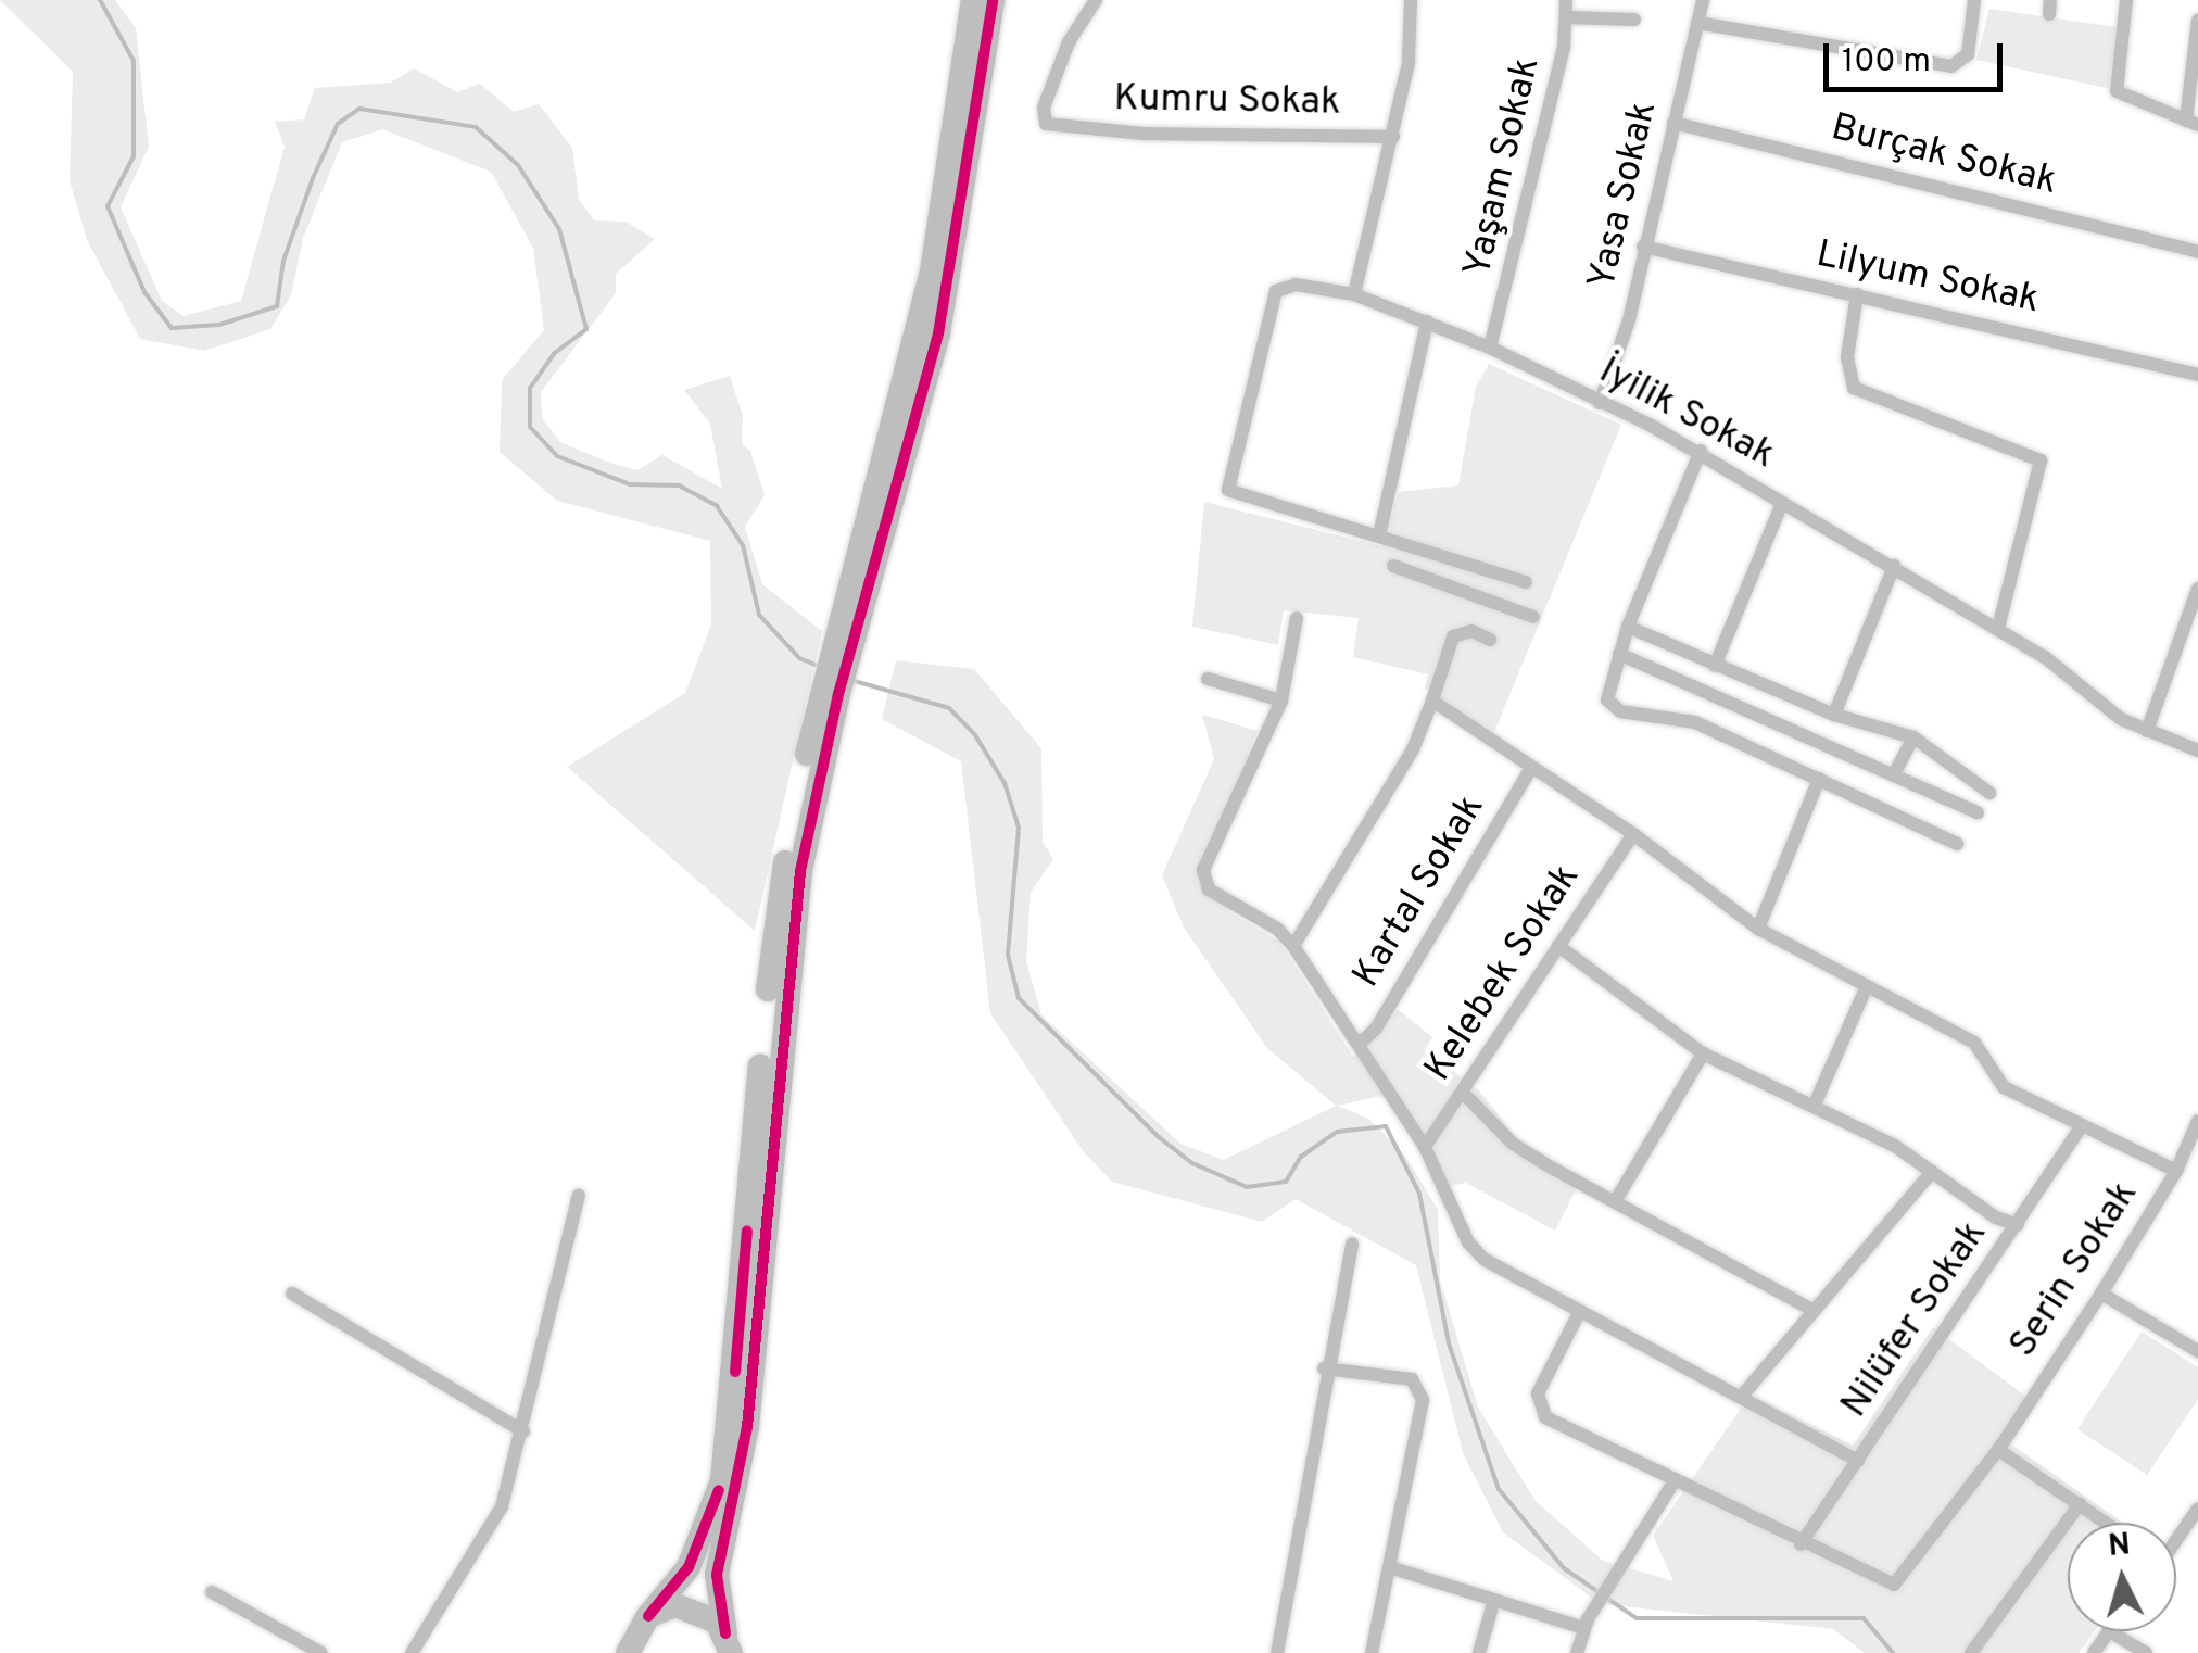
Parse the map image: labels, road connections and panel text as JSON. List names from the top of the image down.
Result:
{
  "streets": {
    "street": [
      "Kumru Sokak",
      "Burçak Sokak",
      "Yaşam Sokak",
      "Yasa Sokak",
      "Lilyum Sokak",
      "İyilik Sokak",
      "Kartal Sokak",
      "Kelebek Sokak",
      "Serin Sokak",
      "Nilüfer Sokak"
    ]
  },
  "crossings": [
    ["Burçak Sokak", "Yasa Sokak"],
    ["Yaşam Sokak", "İyilik Sokak"],
    ["Yasa Sokak", "Lilyum Sokak"],
    ["Yasa Sokak", "İyilik Sokak"],
    ["Serin Sokak", "Nilüfer Sokak"]
  ],
  "scale_bar": "100 m",
  "north": "top"
}
